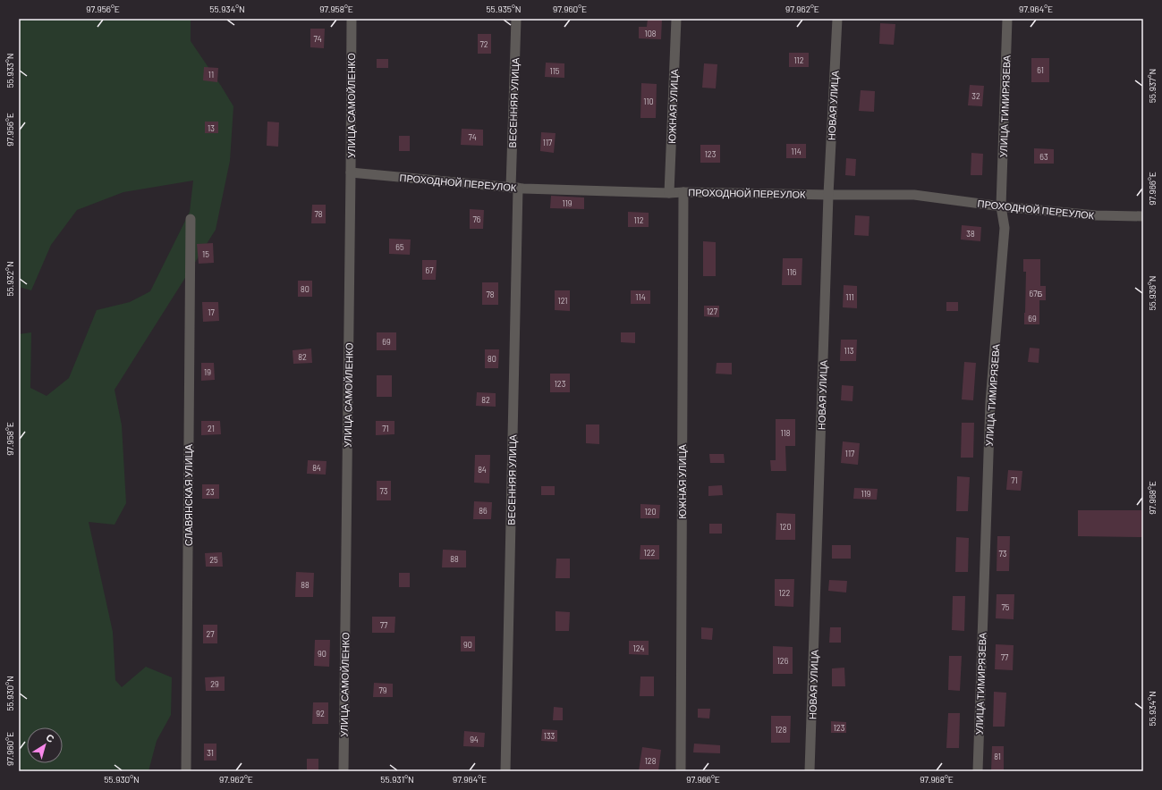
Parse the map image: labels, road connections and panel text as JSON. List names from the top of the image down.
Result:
{
  "streets": {
    "street": [
      "ВЕСЕННЯЯ УЛИЦА",
      "УЛИЦА САМОЙЛЕНКО",
      "НОВАЯ УЛИЦА",
      "ЮЖНАЯ УЛИЦА",
      "УЛИЦА ТИМИРЯЗЕВА",
      "ПРОХОДНОЙ ПЕРЕУЛОК",
      "СЛАВЯНСКАЯ УЛИЦА"
    ]
  },
  "crossings": [
    ["ВЕСЕННЯЯ УЛИЦА", "ПРОХОДНОЙ ПЕРЕУЛОК"],
    ["УЛИЦА САМОЙЛЕНКО", "ПРОХОДНОЙ ПЕРЕУЛОК"],
    ["НОВАЯ УЛИЦА", "ПРОХОДНОЙ ПЕРЕУЛОК"],
    ["ЮЖНАЯ УЛИЦА", "ПРОХОДНОЙ ПЕРЕУЛОК"],
    ["УЛИЦА ТИМИРЯЗЕВА", "ПРОХОДНОЙ ПЕРЕУЛОК"]
  ],
  "house_numbers": [
    "108",
    "74",
    "72",
    "112",
    "61",
    "115",
    "11",
    "32",
    "110",
    "13",
    "74",
    "117",
    "114",
    "123",
    "63",
    "119",
    "78",
    "76",
    "112",
    "38",
    "65",
    "15",
    "67",
    "116",
    "80",
    "67Б",
    "78",
    "114",
    "111",
    "121",
    "127",
    "17",
    "69",
    "69",
    "113",
    "82",
    "80",
    "19",
    "123",
    "82",
    "21",
    "71",
    "118",
    "117",
    "84",
    "84",
    "71",
    "73",
    "23",
    "119",
    "86",
    "120",
    "120",
    "122",
    "73",
    "88",
    "25",
    "88",
    "122",
    "75",
    "77",
    "27",
    "90",
    "124",
    "90",
    "77",
    "126",
    "29",
    "79",
    "92",
    "123",
    "128",
    "133",
    "94",
    "31",
    "81",
    "128"
  ],
  "north": "top right",
  "coordinates": [
    "97.956°E",
    "55.934°N",
    "97.958°E",
    "55.935°N",
    "97.960°E",
    "97.962°E",
    "97.964°E",
    "55.933°N",
    "55.937°N",
    "97.966°E",
    "55.932°N",
    "55.936°N",
    "97.968°E",
    "55.930°N",
    "55.931°N"
  ]
}
